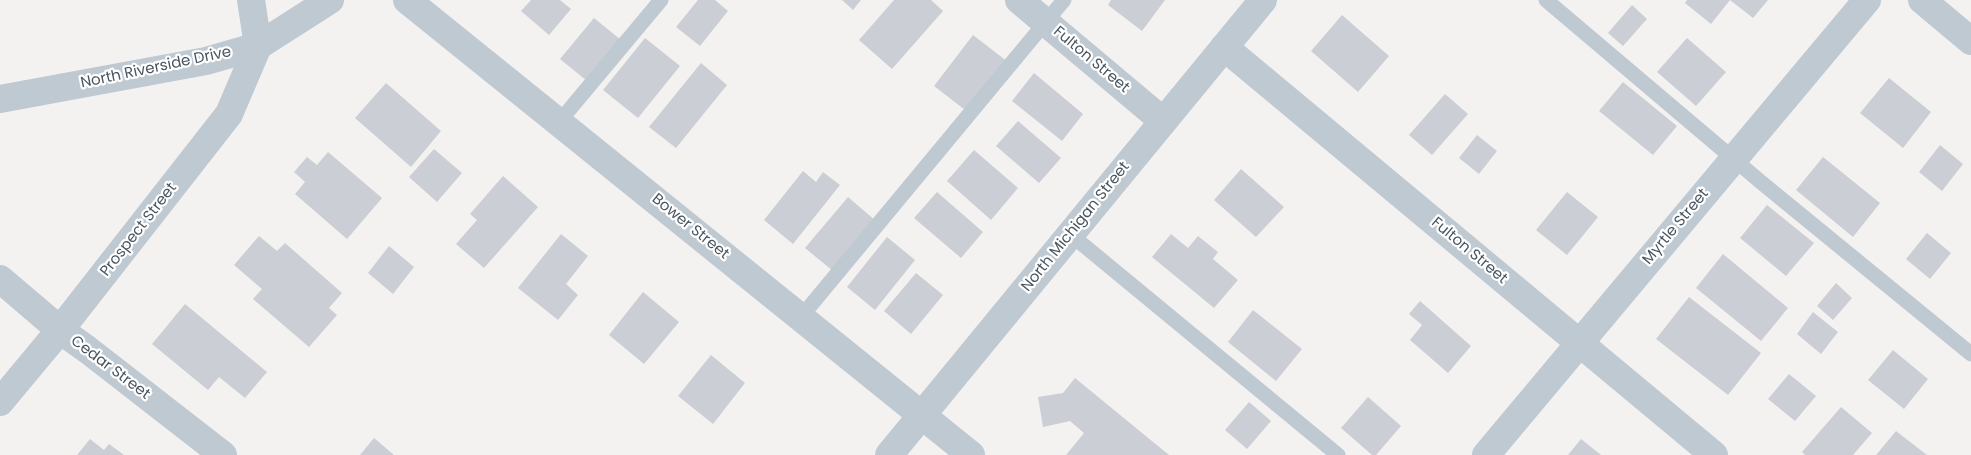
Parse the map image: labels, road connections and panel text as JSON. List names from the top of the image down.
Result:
{
  "streets": {
    "street": [
      "Fulton Street",
      "North Riverside Drive",
      "Bower Street",
      "North Michigan Street",
      "Myrtle Street",
      "Prospect Street",
      "Cedar Street"
    ]
  },
  "crossings": [
    ["Fulton Street", "North Michigan Street"],
    ["Fulton Street", "Myrtle Street"],
    ["North Riverside Drive", "Prospect Street"],
    ["Bower Street", "North Michigan Street"],
    ["Prospect Street", "Cedar Street"]
  ]
}
